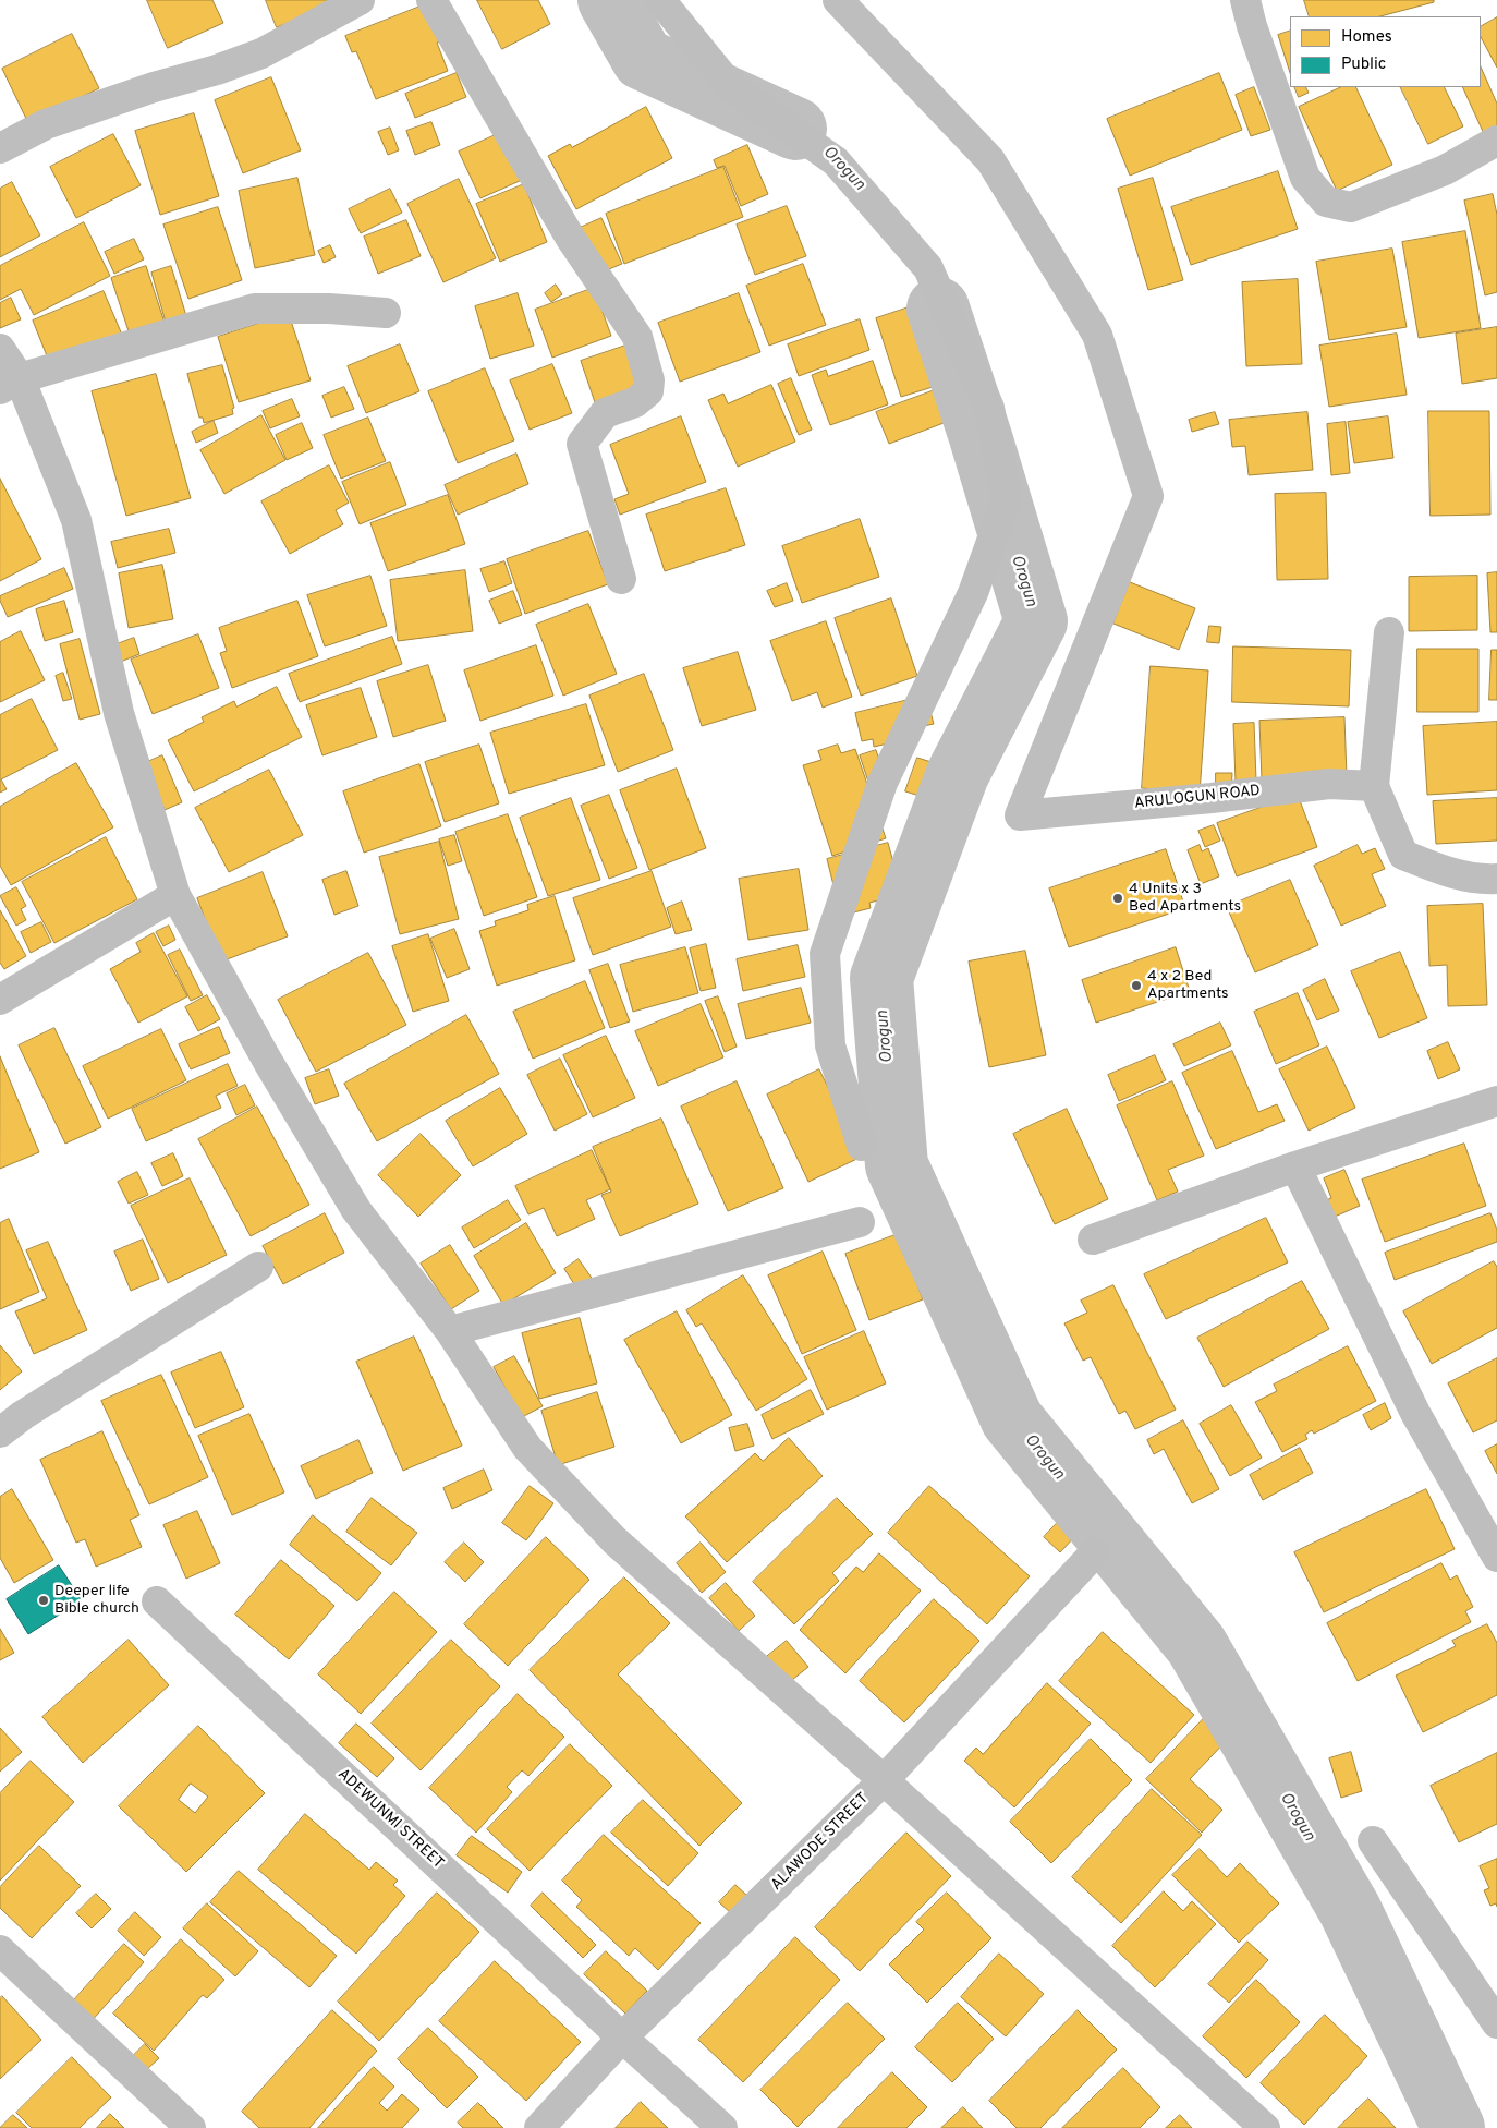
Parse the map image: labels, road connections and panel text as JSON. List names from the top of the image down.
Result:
{
  "streets": {
    "street": ["ARULOGUN ROAD", "ADEWUNMI STREET", "ALAWODE STREET"]
  },
  "crossings": [
    ["ADEWUNMI STREET", "ALAWODE STREET"]
  ],
  "water": ["Orogun"],
  "places": ["4 Units x 3 Bed Apartments", "4 x 2 Bed Apartments", "Deeper life Bible church"],
  "legend": ["Homes", "Public"]
}
